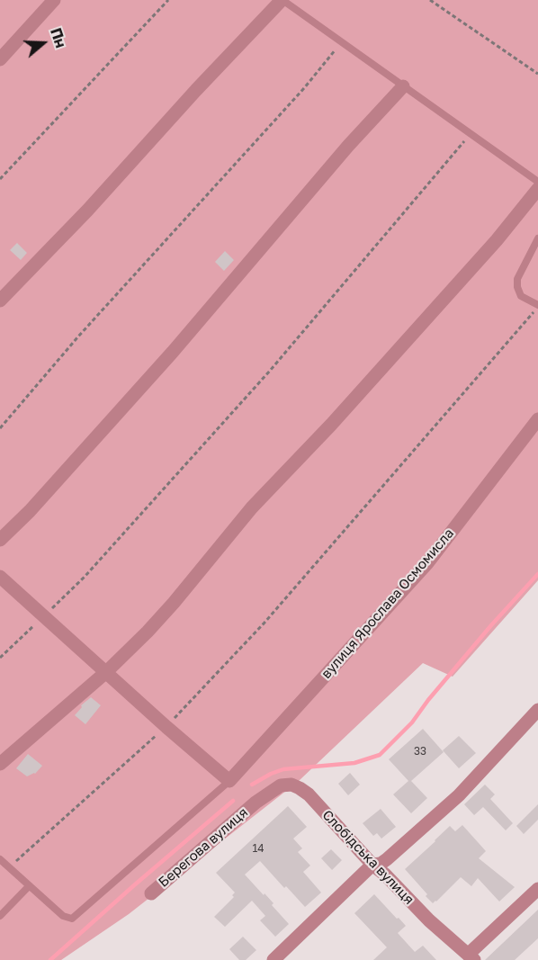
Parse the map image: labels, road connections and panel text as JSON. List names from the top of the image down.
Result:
{
  "streets": {
    "street": ["вулиця Ярослава Осмомисла", "Берегова вулиця", "Слобідська вулиця"]
  },
  "crossings": [
    ["Берегова вулиця", "Слобідська вулиця"]
  ],
  "house_numbers": ["33", "14"],
  "north": "right"
}
